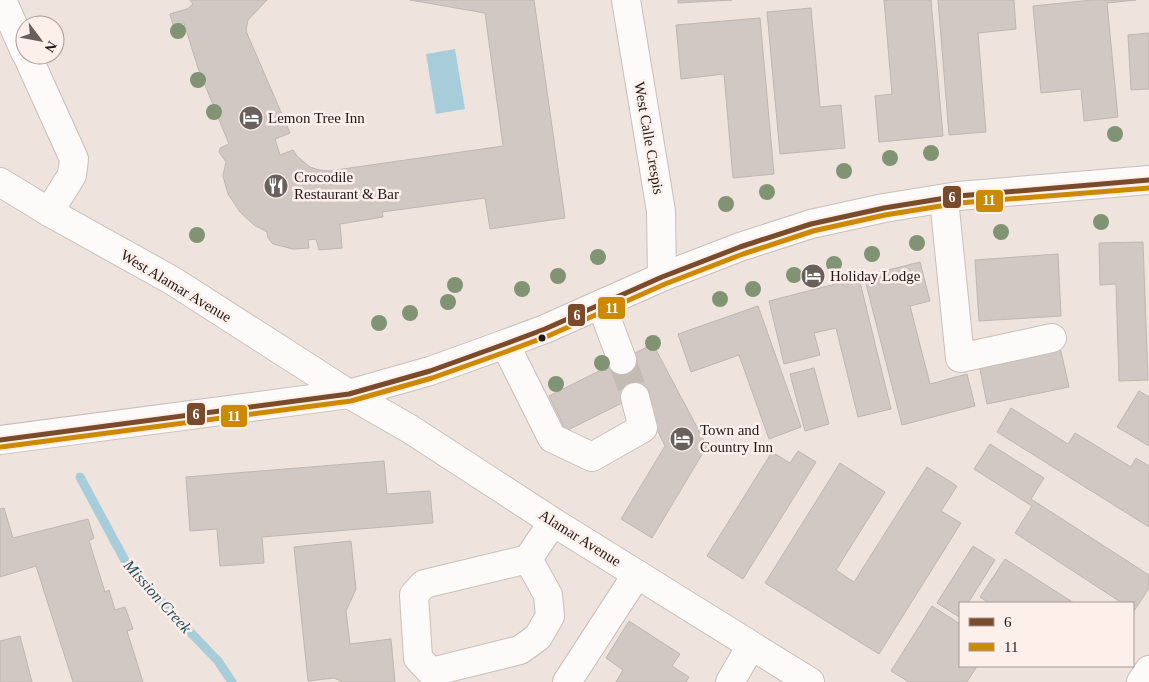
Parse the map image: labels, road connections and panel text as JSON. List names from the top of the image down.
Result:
{
  "streets": {
    "street": ["West Calle Crespis", "West Alamar Avenue", "Alamar Avenue"]
  },
  "crossings": [
    ["West Alamar Avenue", "Alamar Avenue"]
  ],
  "water": ["Mission Creek"],
  "places": {
    "hotel": ["Lemon Tree Inn", "Holiday Lodge", "Town and Country Inn"],
    "restaurant": ["Crocodile Restaurant & Bar"]
  },
  "lines": ["transit line 6", "transit line 11"],
  "legend": ["6", "11"],
  "north": "bottom right"
}
